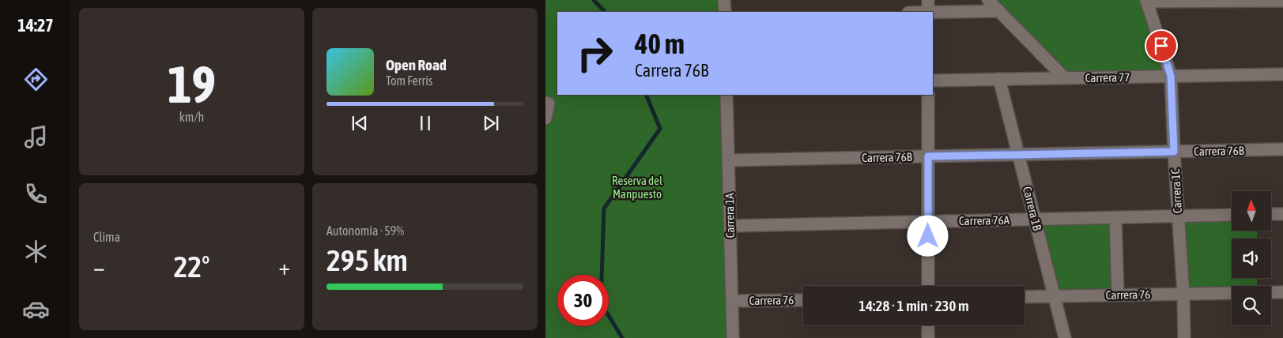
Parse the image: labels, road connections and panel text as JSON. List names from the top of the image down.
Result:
{
  "streets": {
    "street": [
      "Carrera 77",
      "Carrera 76B",
      "Carrera 1C",
      "Carrera 1B",
      "Carrera 1A",
      "Carrera 76A",
      "Carrera 76"
    ]
  },
  "crossings": [
    ["Carrera 77", "Carrera 1C"],
    ["Carrera 77", "Carrera 1B"],
    ["Carrera 76B", "Carrera 1C"],
    ["Carrera 76B", "Carrera 1B"],
    ["Carrera 76B", "Carrera 1A"],
    ["Carrera 1C", "Carrera 76A"],
    ["Carrera 1C", "Carrera 76"],
    ["Carrera 1B", "Carrera 76A"],
    ["Carrera 1B", "Carrera 76"],
    ["Carrera 1A", "Carrera 76A"],
    ["Carrera 1A", "Carrera 76"]
  ],
  "parks": ["Reserva del Manpuesto"],
  "north": "top",
  "page": {
    "tabs": "14:27",
    "tile": [
      ["19", "km/h"],
      "Clima",
      ["Autonomía · 59%", "295 km"]
    ],
    "turn": ["40 m", "Carrera 76B"],
    "song": ["Open Road", "Tom Ferris"],
    "heat": ["−", "22°", "+"],
    "limit": "30",
    "trip": "14:28 · 1 min · 230 m"
  }
}
